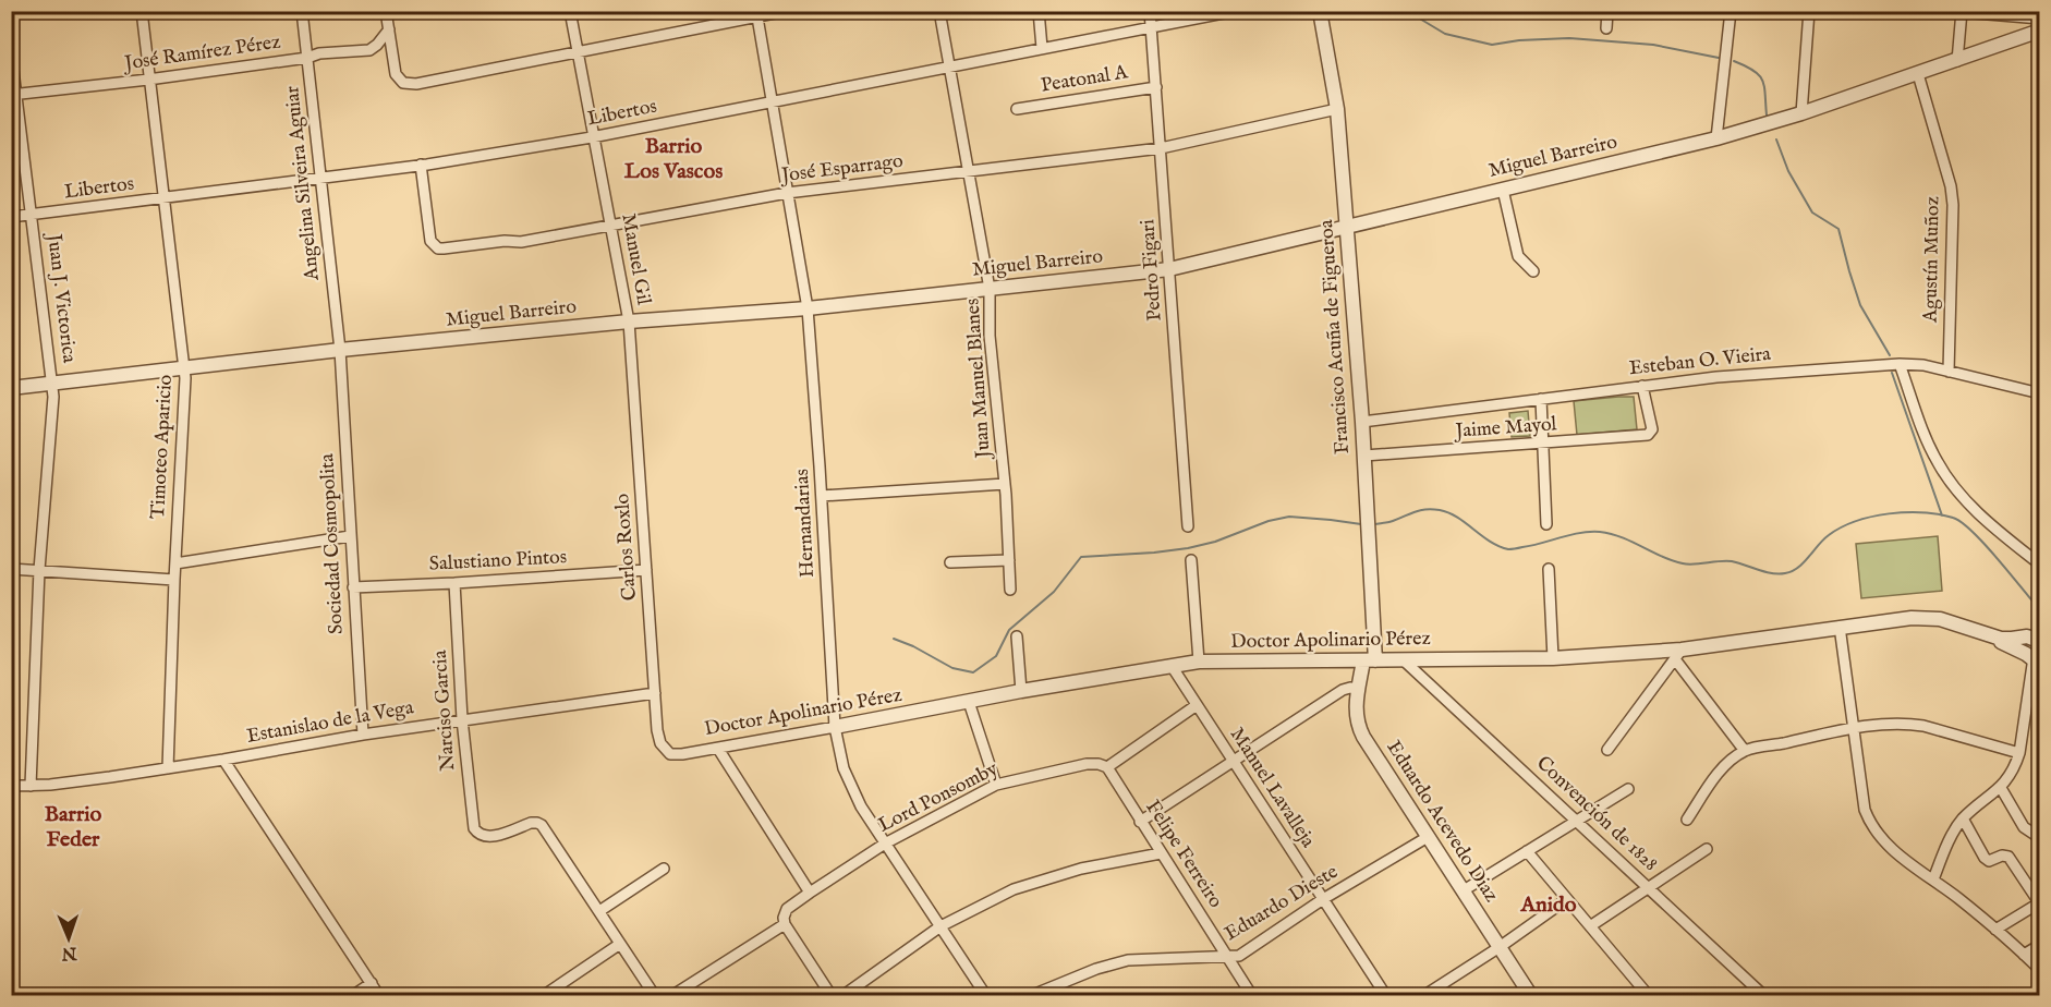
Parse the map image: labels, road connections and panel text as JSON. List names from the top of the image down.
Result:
{
  "streets": {
    "street": [
      "José Ramírez Pérez",
      "Peatonal A",
      "Libertos",
      "Miguel Barreiro",
      "José Esparrago",
      "Angelina Silveira Aguiar",
      "Manuel Gil",
      "Agustín Muñoz",
      "Pedro Figari",
      "Juan J. Victorica",
      "Francisco Acuña de Figueroa",
      "Esteban O. Vieira",
      "Juan Manuel Blanes",
      "Jaime Mayol",
      "Timoteo Aparicio",
      "Hernandarias",
      "Sociedad Cosmopolita",
      "Carlos Roxlo",
      "Salustiano Pintos",
      "Doctor Apolinario Pérez",
      "Narciso Garcia",
      "Estanislao de la Vega",
      "Manuel Lavalleja",
      "Lord Ponsomby",
      "Convención de 1828",
      "Eduardo Acevedo Diaz",
      "Felipe Ferreiro",
      "Eduardo Dieste"
    ]
  },
  "crossings": [
    ["José Ramírez Pérez", "Angelina Silveira Aguiar"],
    ["José Ramírez Pérez", "Juan J. Victorica"],
    ["José Ramírez Pérez", "Timoteo Aparicio"],
    ["Peatonal A", "Pedro Figari"],
    ["Libertos", "José Esparrago"],
    ["Libertos", "Angelina Silveira Aguiar"],
    ["Libertos", "Manuel Gil"],
    ["Libertos", "Pedro Figari"],
    ["Libertos", "Juan J. Victorica"],
    ["Libertos", "Juan Manuel Blanes"],
    ["Libertos", "Timoteo Aparicio"],
    ["Libertos", "Hernandarias"],
    ["Miguel Barreiro", "Angelina Silveira Aguiar"],
    ["Miguel Barreiro", "Manuel Gil"],
    ["Miguel Barreiro", "Agustín Muñoz"],
    ["Miguel Barreiro", "Pedro Figari"],
    ["Miguel Barreiro", "Juan J. Victorica"],
    ["Miguel Barreiro", "Francisco Acuña de Figueroa"],
    ["Miguel Barreiro", "Juan Manuel Blanes"],
    ["Miguel Barreiro", "Timoteo Aparicio"],
    ["Miguel Barreiro", "Hernandarias"],
    ["Miguel Barreiro", "Sociedad Cosmopolita"],
    ["Miguel Barreiro", "Carlos Roxlo"],
    ["José Esparrago", "Manuel Gil"],
    ["José Esparrago", "Pedro Figari"],
    ["José Esparrago", "Francisco Acuña de Figueroa"],
    ["José Esparrago", "Juan Manuel Blanes"],
    ["José Esparrago", "Hernandarias"],
    ["Angelina Silveira Aguiar", "Sociedad Cosmopolita"],
    ["Manuel Gil", "Carlos Roxlo"],
    ["Agustín Muñoz", "Esteban O. Vieira"],
    ["Juan J. Victorica", "Estanislao de la Vega"],
    ["Francisco Acuña de Figueroa", "Esteban O. Vieira"],
    ["Francisco Acuña de Figueroa", "Jaime Mayol"],
    ["Francisco Acuña de Figueroa", "Doctor Apolinario Pérez"],
    ["Francisco Acuña de Figueroa", "Eduardo Acevedo Diaz"],
    ["Esteban O. Vieira", "Jaime Mayol"],
    ["Timoteo Aparicio", "Estanislao de la Vega"],
    ["Hernandarias", "Doctor Apolinario Pérez"],
    ["Hernandarias", "Lord Ponsomby"],
    ["Sociedad Cosmopolita", "Salustiano Pintos"],
    ["Sociedad Cosmopolita", "Estanislao de la Vega"],
    ["Carlos Roxlo", "Salustiano Pintos"],
    ["Carlos Roxlo", "Doctor Apolinario Pérez"],
    ["Carlos Roxlo", "Estanislao de la Vega"],
    ["Salustiano Pintos", "Narciso Garcia"],
    ["Doctor Apolinario Pérez", "Manuel Lavalleja"],
    ["Doctor Apolinario Pérez", "Convención de 1828"],
    ["Doctor Apolinario Pérez", "Eduardo Acevedo Diaz"],
    ["Narciso Garcia", "Estanislao de la Vega"],
    ["Manuel Lavalleja", "Eduardo Dieste"],
    ["Lord Ponsomby", "Felipe Ferreiro"],
    ["Eduardo Acevedo Diaz", "Eduardo Dieste"],
    ["Felipe Ferreiro", "Eduardo Dieste"]
  ],
  "districts": ["Barrio Los Vascos", "Barrio Feder", "Anido"],
  "north": "bottom"
}
